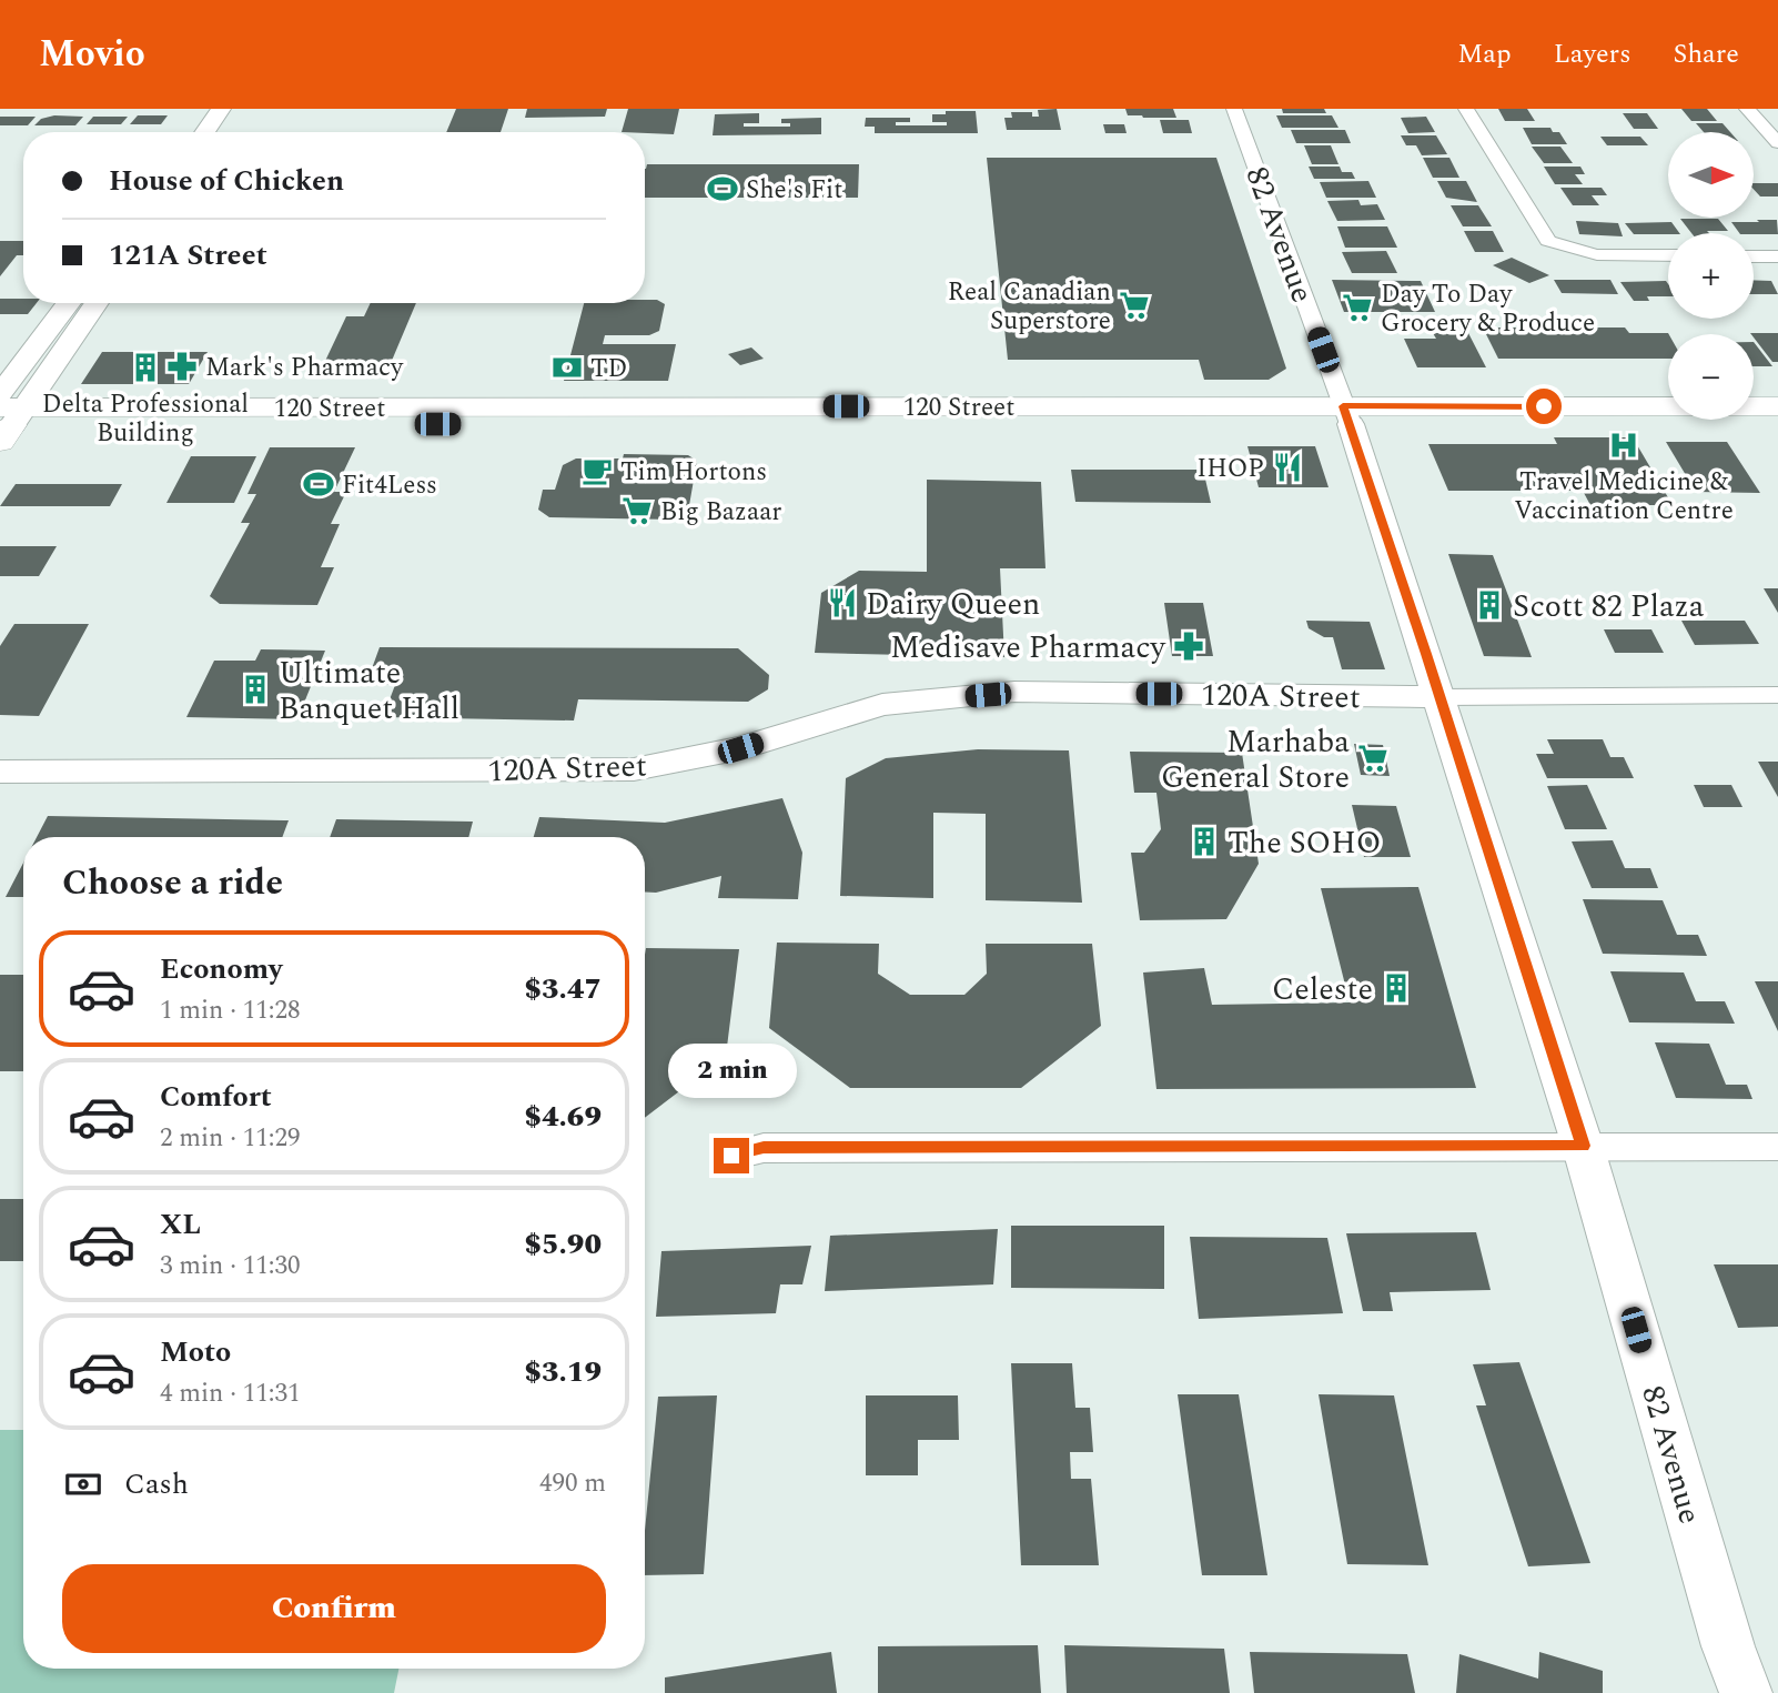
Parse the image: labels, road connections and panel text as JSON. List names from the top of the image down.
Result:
{
  "streets": {
    "main road": ["120 Street"],
    "street": ["82 Avenue", "120A Street"]
  },
  "crossings": [
    ["82 Avenue", "120 Street"],
    ["82 Avenue", "120A Street"]
  ],
  "places": {
    "sports": ["She's Fit", "Fit4Less"],
    "supermarket": [
      "Real Canadian Superstore",
      "Day To Day Grocery & Produce",
      "Big Bazaar",
      "Marhaba General Store"
    ],
    "pharmacy": ["Mark's Pharmacy", "Medisave Pharmacy"],
    "building": [
      "Delta Professional Building",
      "Scott 82 Plaza",
      "Ultimate Banquet Hall",
      "The SOHO",
      "Celeste"
    ],
    "bank": ["TD"],
    "hospital": ["Travel Medicine & Vaccination Centre"],
    "restaurant": ["IHOP", "Dairy Queen"],
    "cafe": ["Tim Hortons"]
  },
  "north": "right",
  "page": {
    "header": "Movio",
    "nav": ["Map", "Layers", "Share"],
    "map_buttons": ["+", "−"],
    "banner": ["House of Chicken", "121A Street"],
    "heading": "Choose a ride",
    "list": [
      {
        "name": "Economy",
        "note": "1 min · 11:28",
        "value": "$3.47"
      },
      {
        "name": "Comfort",
        "note": "2 min · 11:29",
        "value": "$4.69"
      },
      {
        "name": "XL",
        "note": "3 min · 11:30",
        "value": "$5.90"
      },
      {
        "name": "Moto",
        "note": "4 min · 11:31",
        "value": "$3.19"
      }
    ],
    "bubble": "2 min",
    "pay": ["Cash", "490 m"],
    "buttons": "Confirm"
  }
}
